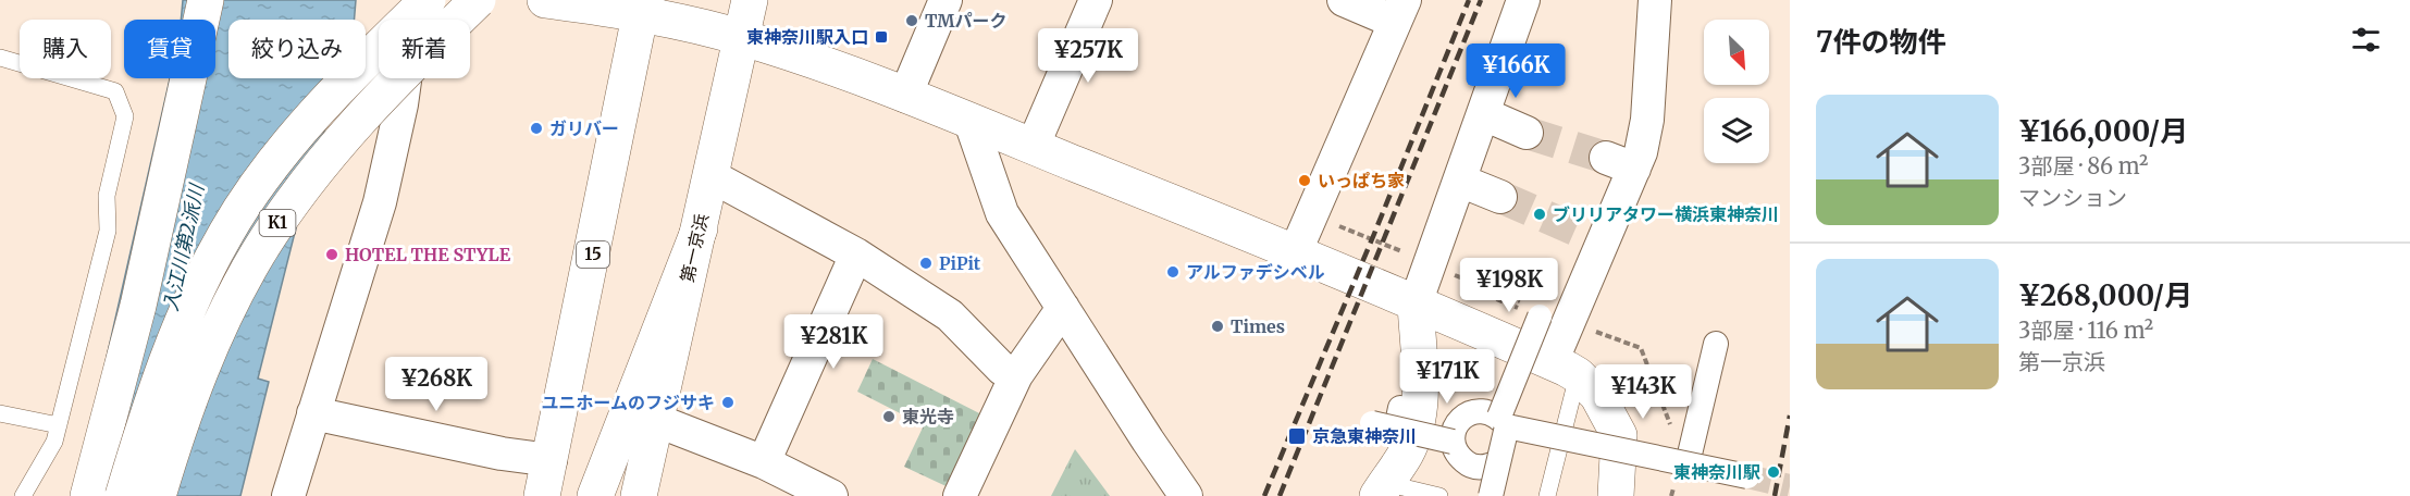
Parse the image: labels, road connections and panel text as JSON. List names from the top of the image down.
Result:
{
  "streets": {
    "main road": ["K1", "第一京浜", "15"]
  },
  "water": ["入江川第2派川"],
  "places": {
    "other": [
      "TMパーク",
      "ガリバー",
      "いっぱち家",
      "ブリリアタワー横浜東神奈川",
      "HOTEL THE STYLE",
      "PiPit",
      "アルファデシベル",
      "Times",
      "ユニホームのフジサキ",
      "東光寺",
      "東神奈川駅"
    ],
    "transit": ["東神奈川駅入口", "京急東神奈川"]
  },
  "north": "bottom right",
  "page": {
    "heading": "7件の物件",
    "chip": [
      "購入",
      "賃貸",
      "絞り込み",
      "新着"
    ],
    "price": [
      "¥257K",
      "¥166K",
      "¥198K",
      "¥281K",
      "¥171K",
      "¥268K",
      "¥143K"
    ],
    "list": [
      {
        "name": "¥166,000/月",
        "note": "3部屋 · 86 m² · マンション"
      },
      {
        "name": "¥268,000/月",
        "note": "3部屋 · 116 m² · 第一京浜"
      }
    ]
  }
}
